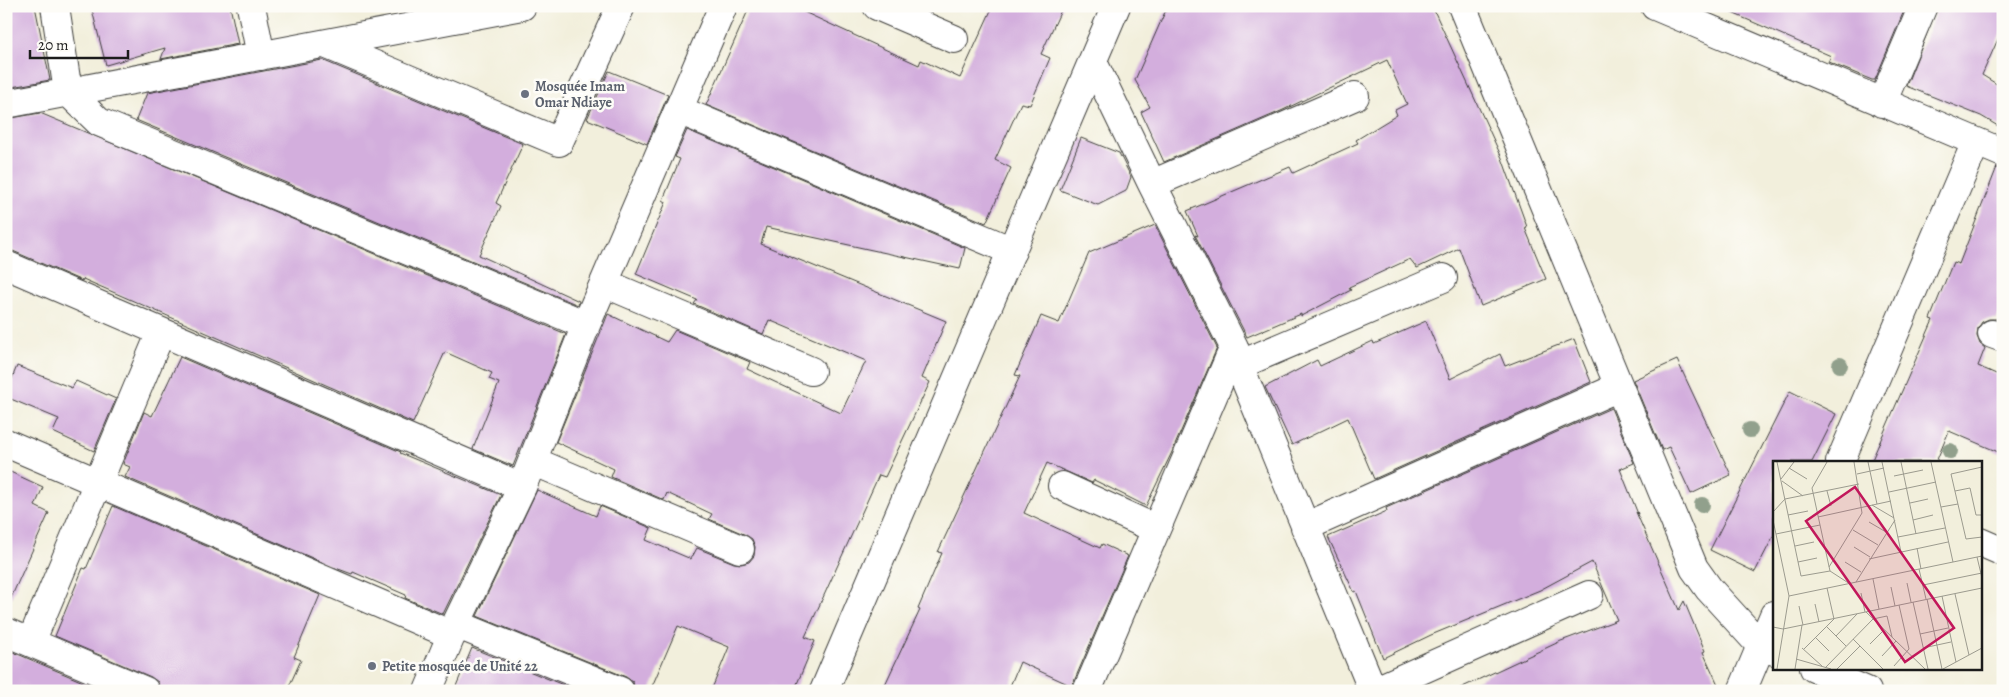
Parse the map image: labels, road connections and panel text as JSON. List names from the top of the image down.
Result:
{
  "places": ["Mosquée Imam Omar Ndiaye", "Petite mosquée de Unité 22"],
  "scale_bar": "20 m"
}
